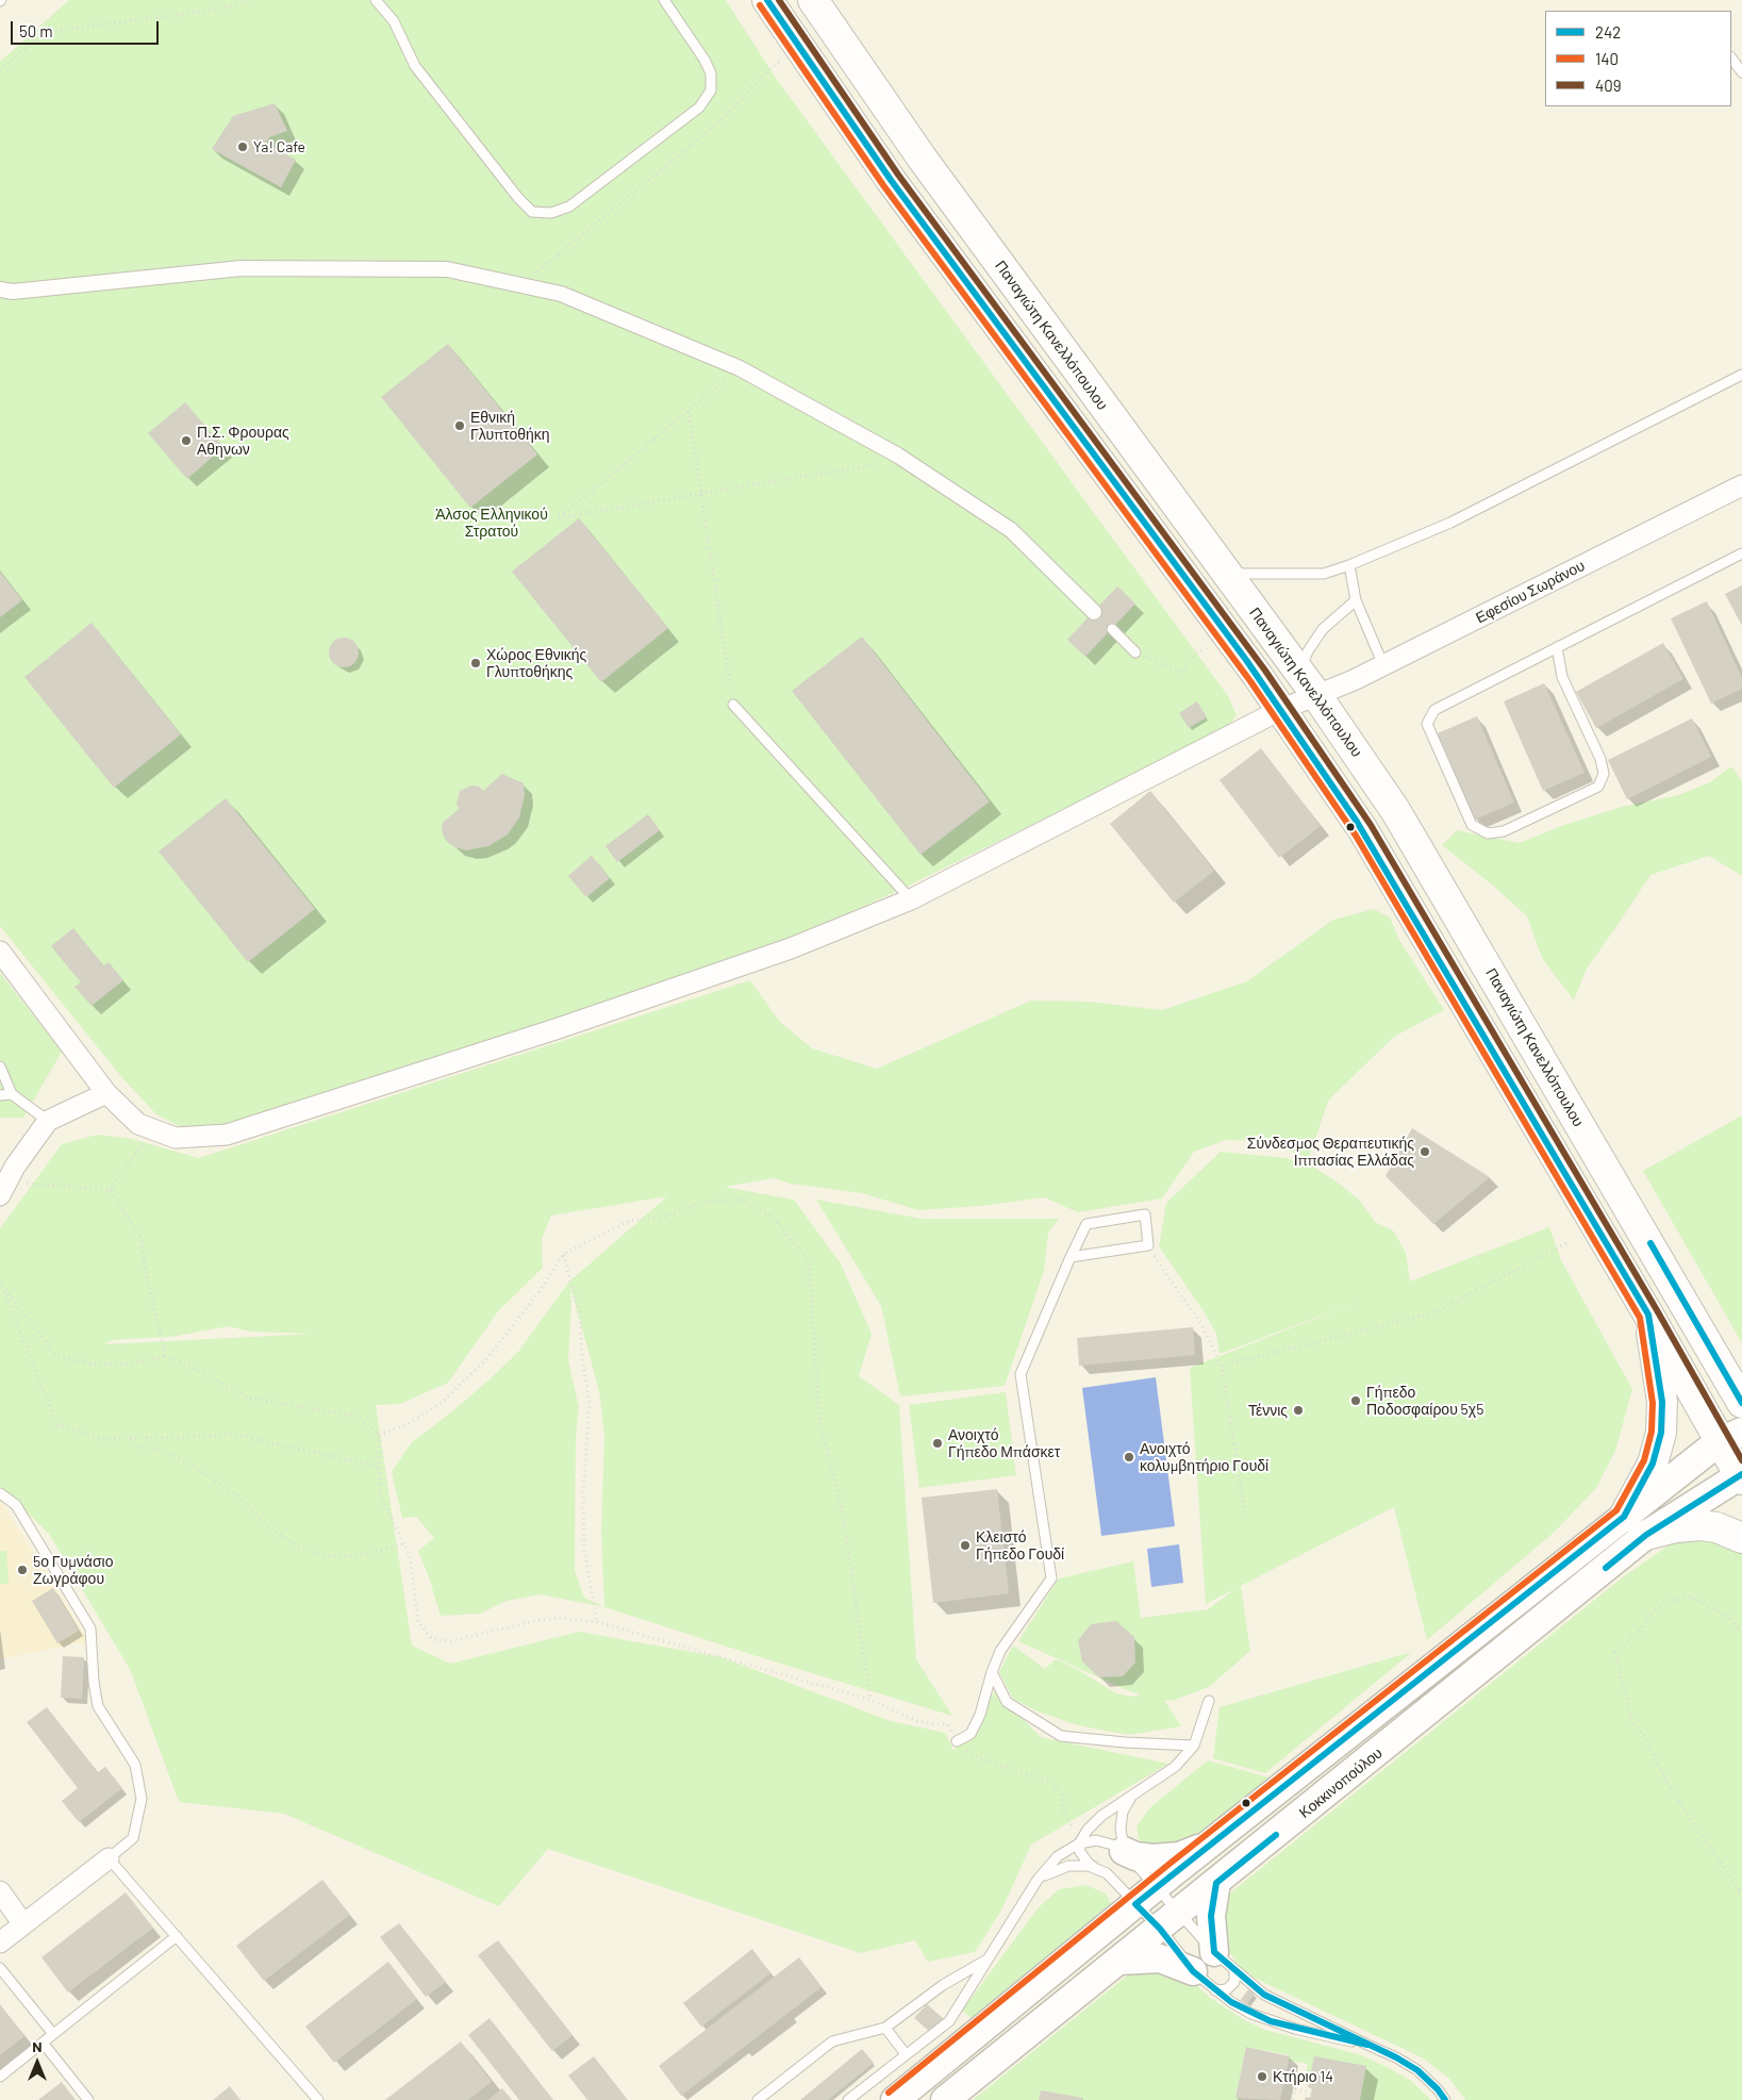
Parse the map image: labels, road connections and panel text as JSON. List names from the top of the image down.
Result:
{
  "streets": {
    "main road": ["Παναγιώτη Κανελλόπουλου", "Κοκκινοπούλου"],
    "street": ["Εφεσίου Σωράνου"]
  },
  "crossings": [
    ["Παναγιώτη Κανελλόπουλου", "Εφεσίου Σωράνου"]
  ],
  "parks": ["Άλσος Ελληνικού Στρατού"],
  "places": [
    "Ya! Cafe",
    "Εθνική Γλυπτοθήκη",
    "Π.Σ. Φρουρας Αθηνων",
    "Χώρος Εθνικής Γλυπτοθήκης",
    "Σύνδεσμος Θεραπευτικής Ιππασίας Ελλάδας",
    "Γήπεδο Ποδοσφαίρου 5χ5",
    "Τέννις",
    "Ανοιχτό Γήπεδο Μπάσκετ",
    "Ανοιχτό κολυμβητήριο Γουδί",
    "Κλειστό Γήπεδο Γουδί",
    "5ο Γυμνάσιο Ζωγράφου",
    "Κτήριο 14"
  ],
  "lines": ["transit line 242", "transit line 409", "transit line 140"],
  "legend": ["242", "140", "409"],
  "scale_bar": "50 m",
  "north": "top"
}
